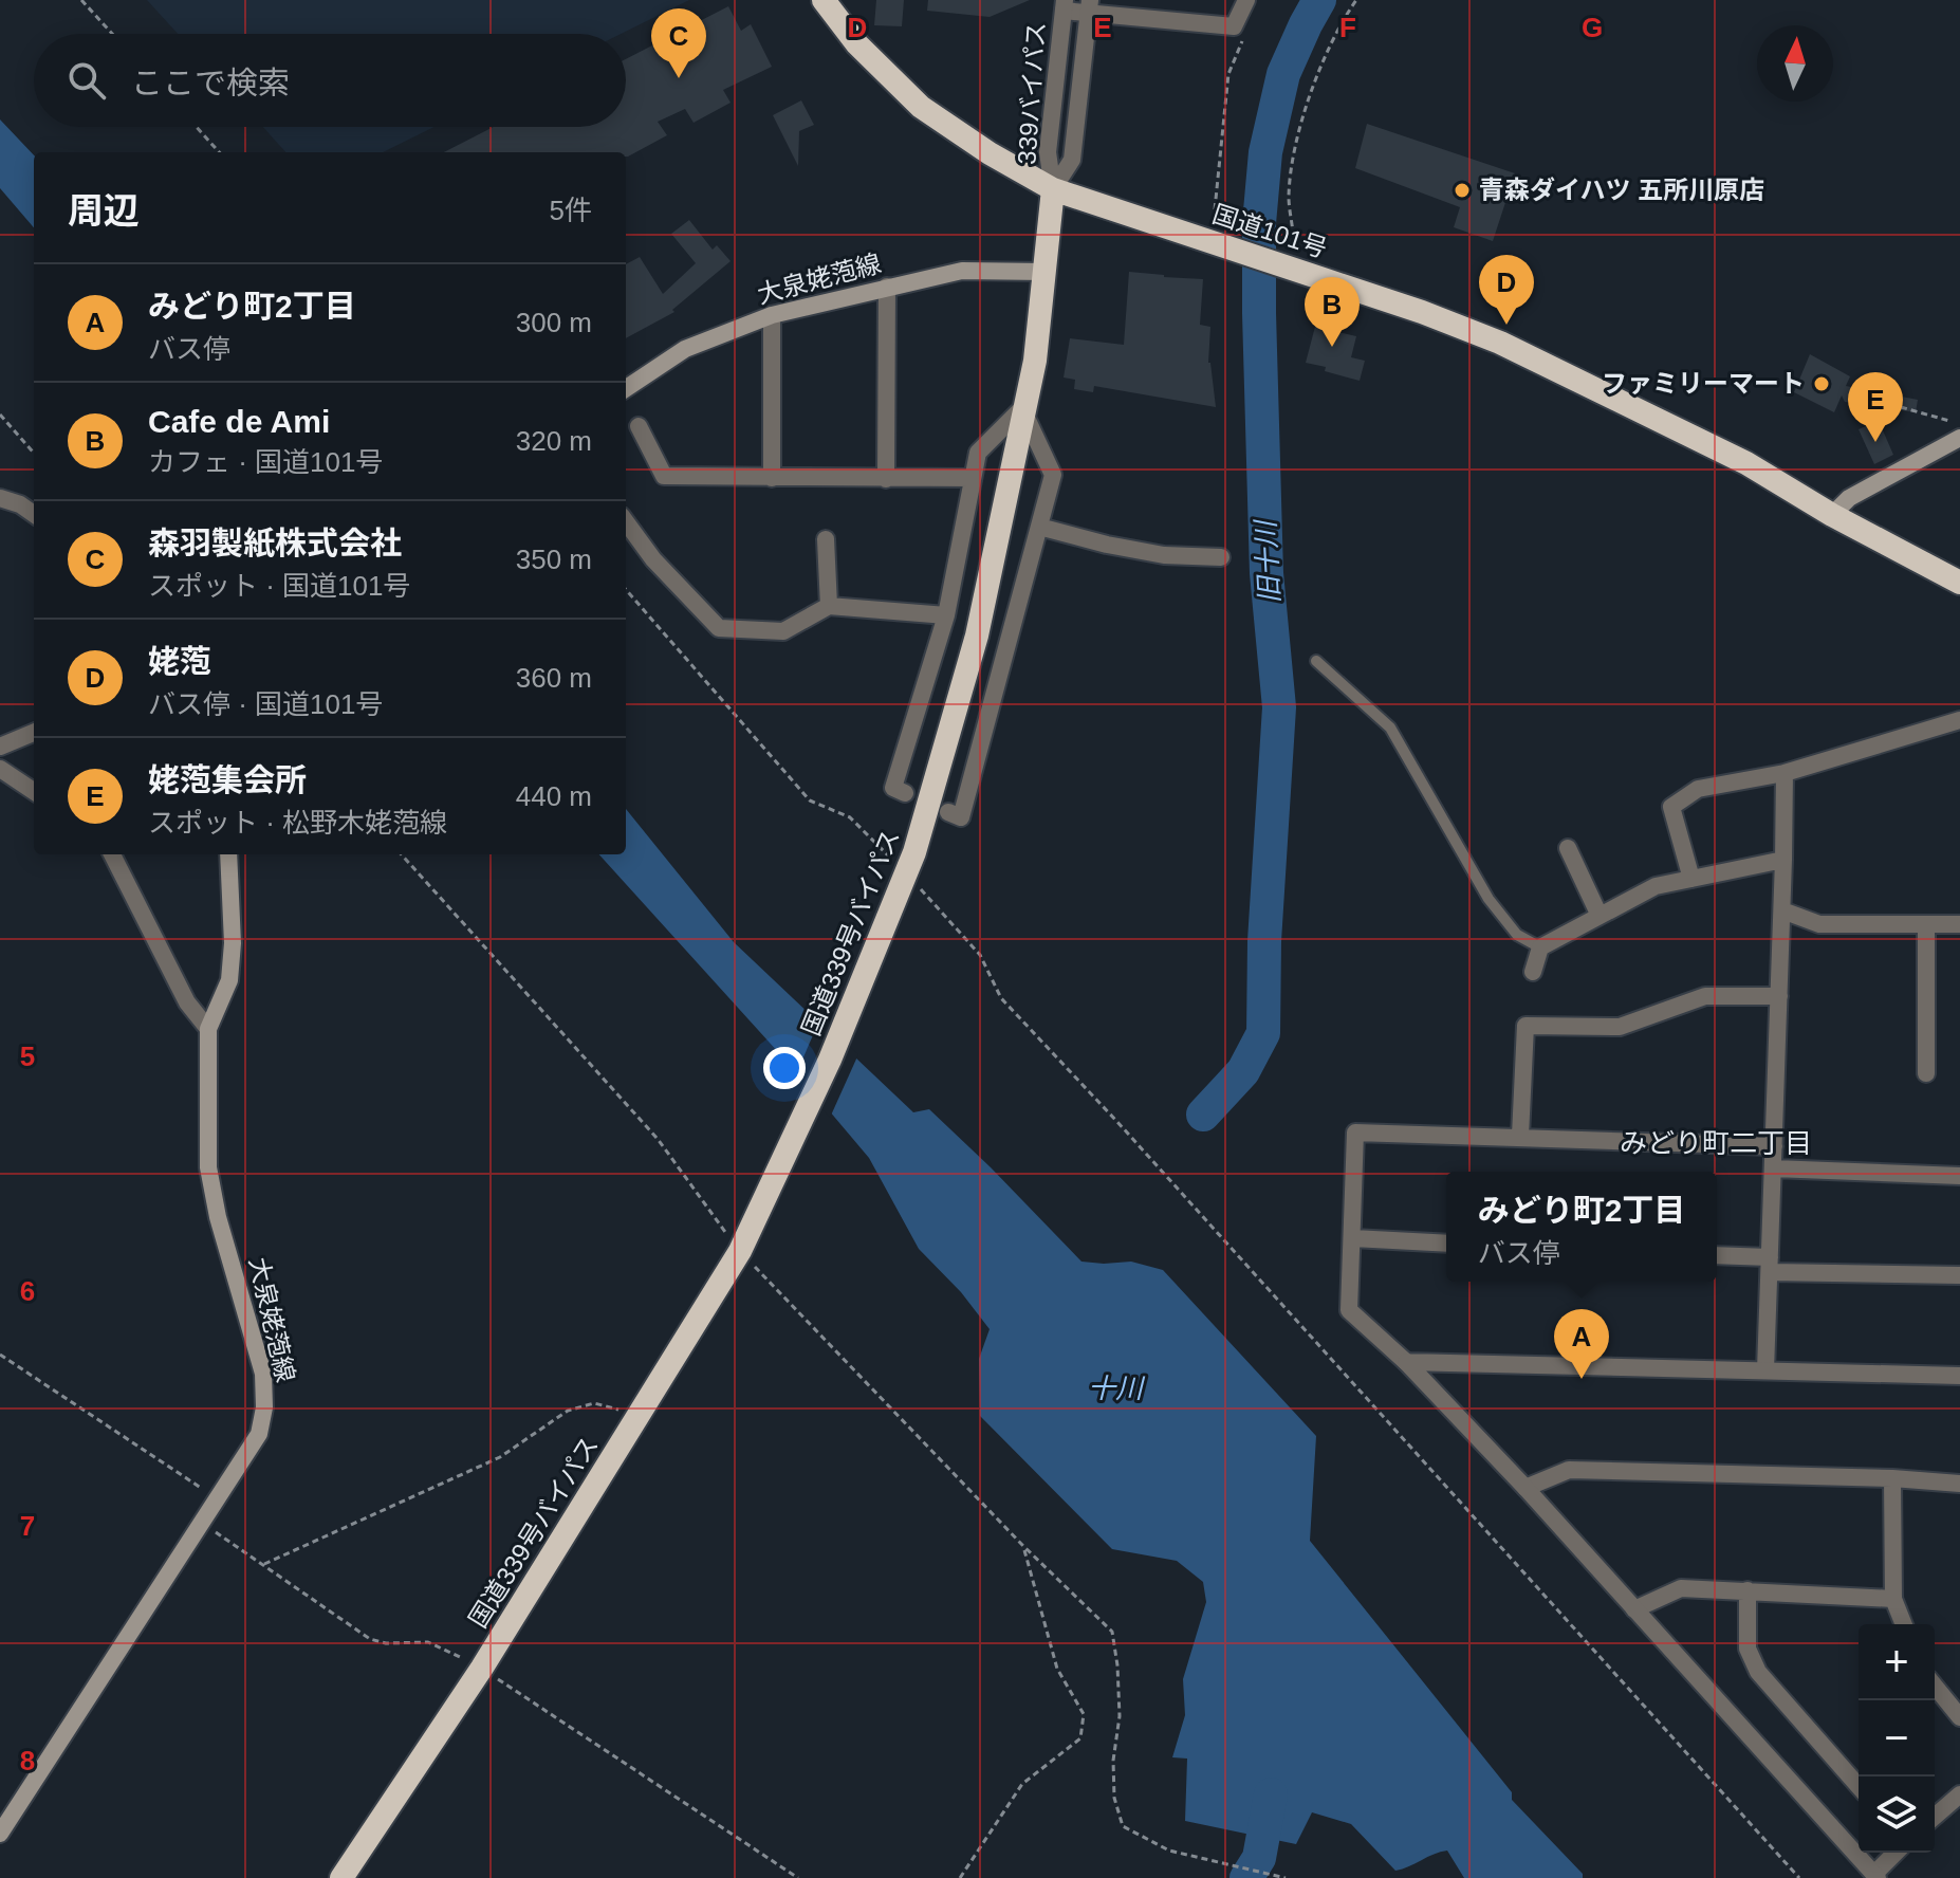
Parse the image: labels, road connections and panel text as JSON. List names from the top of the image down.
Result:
{
  "streets": {
    "highway": ["国道101号", "国道339号バイパス"],
    "main road": ["大泉姥萢線"],
    "street": ["339バイパス"]
  },
  "crossings": [
    ["339バイパス", "国道101号"],
    ["339バイパス", "国道339号バイパス"],
    ["国道101号", "国道339号バイパス"],
    ["大泉姥萢線", "国道339号バイパス"]
  ],
  "districts": ["みどり町二丁目"],
  "water": ["旧十川", "十川"],
  "places": ["青森ダイハツ 五所川原店", "ファミリーマート"],
  "north": "top",
  "page": {
    "pins": [
      "C",
      "D",
      "B",
      "E",
      "A"
    ],
    "search": "ここで検索",
    "heading": ["周辺", "5件"],
    "list": [
      {
        "mark": "A",
        "name": "みどり町2丁目",
        "note": "バス停",
        "value": "300 m"
      },
      {
        "mark": "B",
        "name": "Cafe de Ami",
        "note": "カフェ · 国道101号",
        "value": "320 m"
      },
      {
        "mark": "C",
        "name": "森羽製紙株式会社",
        "note": "スポット · 国道101号",
        "value": "350 m"
      },
      {
        "mark": "D",
        "name": "姥萢",
        "note": "バス停 · 国道101号",
        "value": "360 m"
      },
      {
        "mark": "E",
        "name": "姥萢集会所",
        "note": "スポット · 松野木姥萢線",
        "value": "440 m"
      }
    ],
    "popup": ["みどり町2丁目", "バス停"],
    "map_buttons": ["+", "−"]
  },
  "grid": {
    "columns": [
      "D",
      "E",
      "F",
      "G"
    ],
    "rows": [
      "5",
      "6",
      "7",
      "8"
    ]
  }
}
